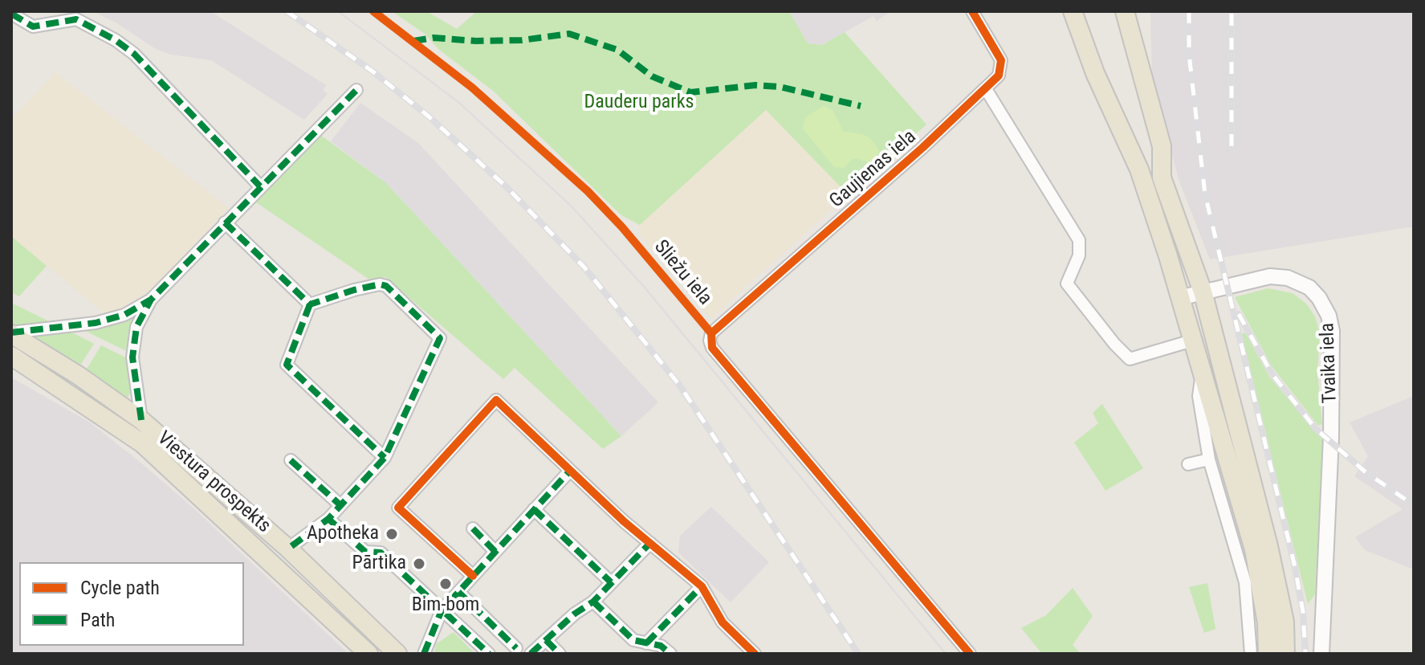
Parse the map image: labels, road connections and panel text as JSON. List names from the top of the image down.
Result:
{
  "streets": {
    "main road": ["Viestura prospekts"],
    "street": ["Gaujienas iela", "Sliežu iela", "Tvaika iela"]
  },
  "crossings": [
    ["Gaujienas iela", "Sliežu iela"]
  ],
  "parks": ["Dauderu parks"],
  "places": ["Apotheka", "Pārtika", "Bim-bom"],
  "legend": ["Cycle path", "Path"]
}
